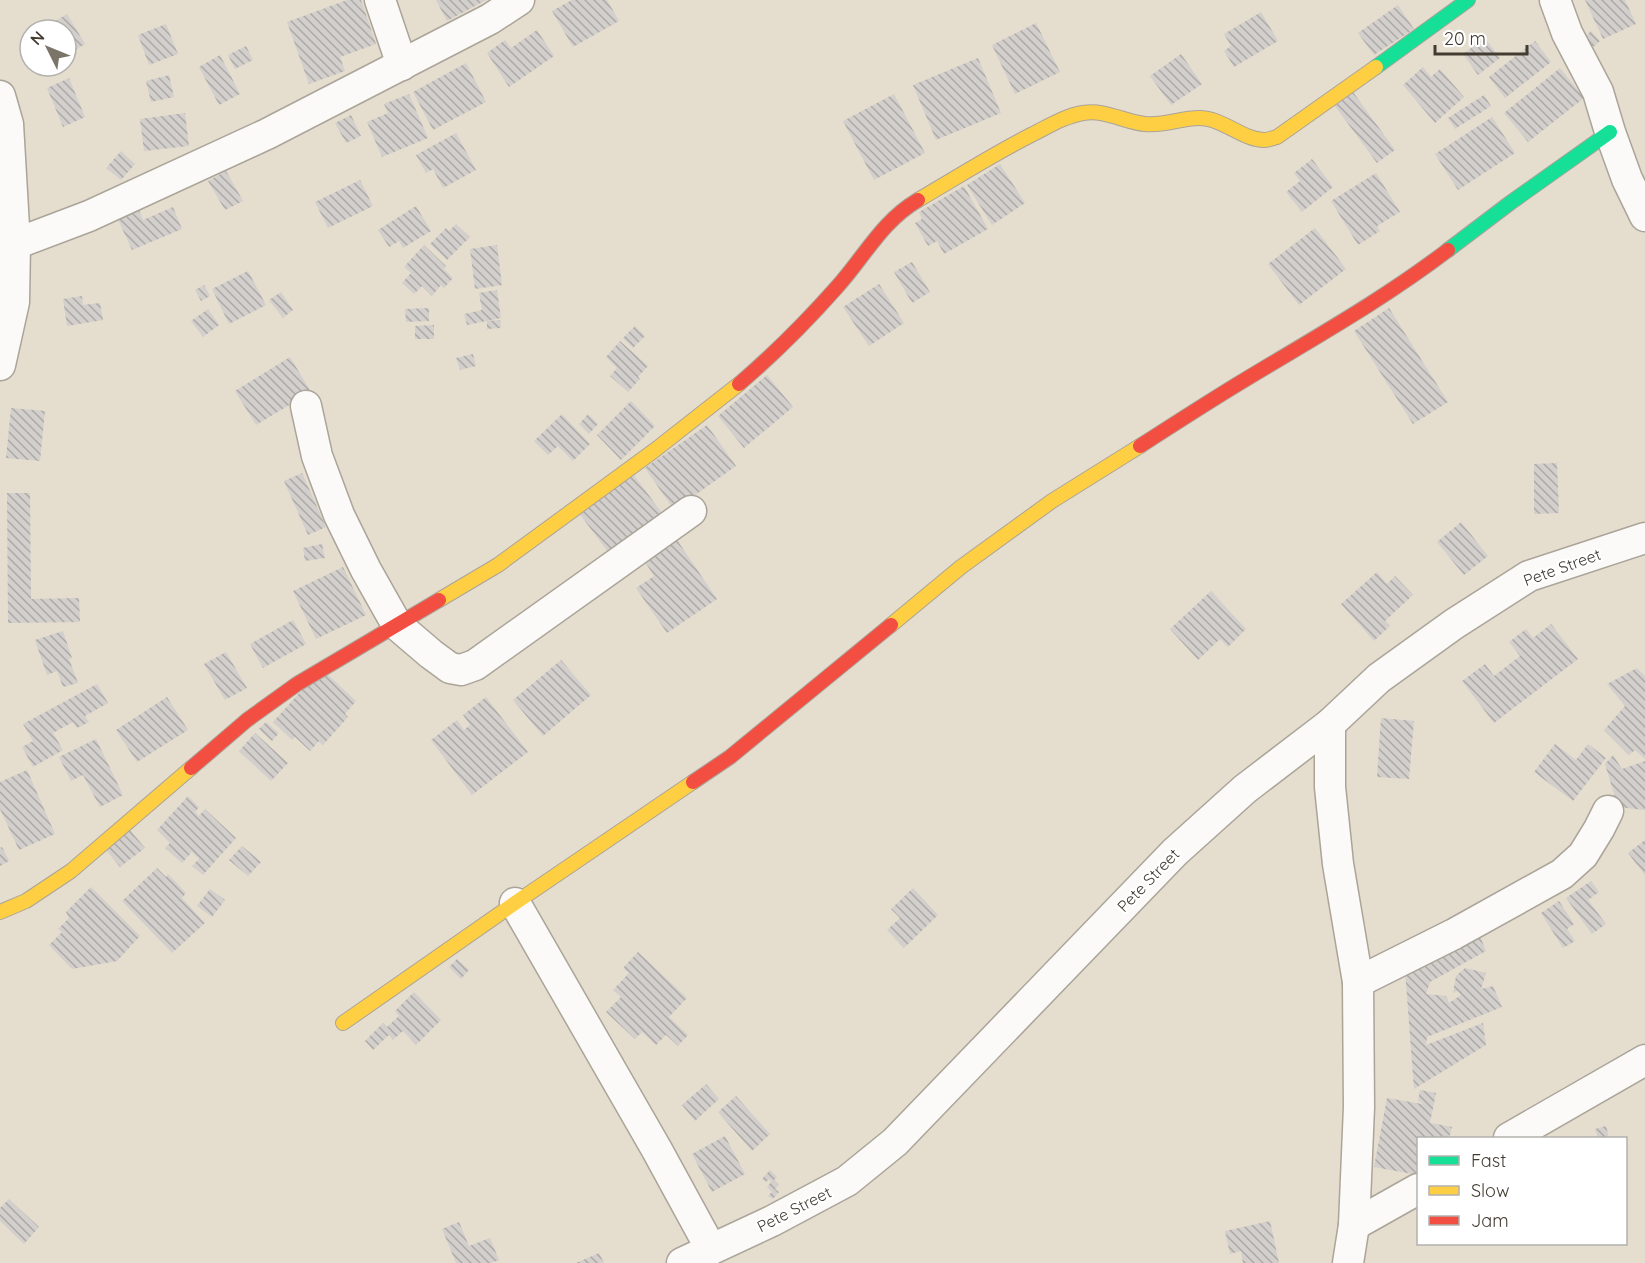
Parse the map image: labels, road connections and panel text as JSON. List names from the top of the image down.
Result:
{
  "streets": {
    "street": ["Pete Street"]
  },
  "legend": ["Fast", "Slow", "Jam"],
  "scale_bar": "20 m",
  "north": "top left"
}
